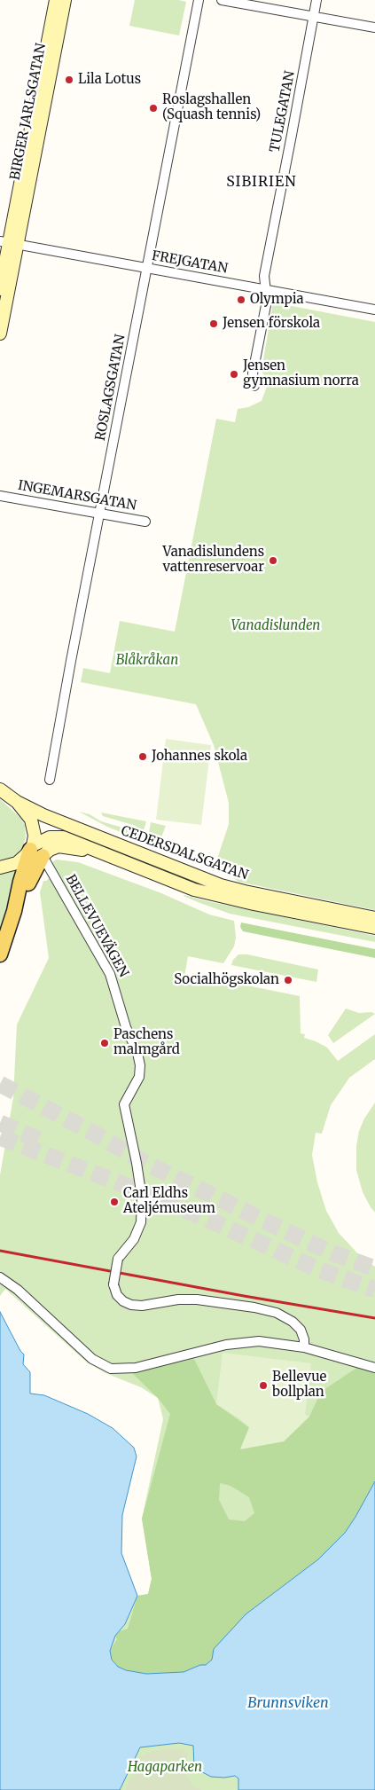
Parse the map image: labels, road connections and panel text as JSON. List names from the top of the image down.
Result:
{
  "streets": {
    "main road": ["BIRGER JARLSGATAN", "CEDERSDALSGATAN"],
    "street": [
      "TULEGATAN",
      "FREJGATAN",
      "ROSLAGSGATAN",
      "INGEMARSGATAN",
      "BELLEVUEVÄGEN"
    ]
  },
  "crossings": [
    ["BIRGER JARLSGATAN", "FREJGATAN"],
    ["TULEGATAN", "FREJGATAN"],
    ["FREJGATAN", "ROSLAGSGATAN"],
    ["ROSLAGSGATAN", "INGEMARSGATAN"],
    ["CEDERSDALSGATAN", "BELLEVUEVÄGEN"]
  ],
  "districts": ["SIBIRIEN"],
  "water": ["Brunnsviken"],
  "parks": ["Vanadislunden", "Blåkråkan", "Hagaparken"],
  "places": [
    "Lila Lotus",
    "Roslagshallen (Squash tennis)",
    "Olympia",
    "Jensen förskola",
    "Jensen gymnasium norra",
    "Vanadislundens vattenreservoar",
    "Johannes skola",
    "Socialhögskolan",
    "Paschens malmgård",
    "Carl Eldhs Ateljémuseum",
    "Bellevue bollplan"
  ]
}
